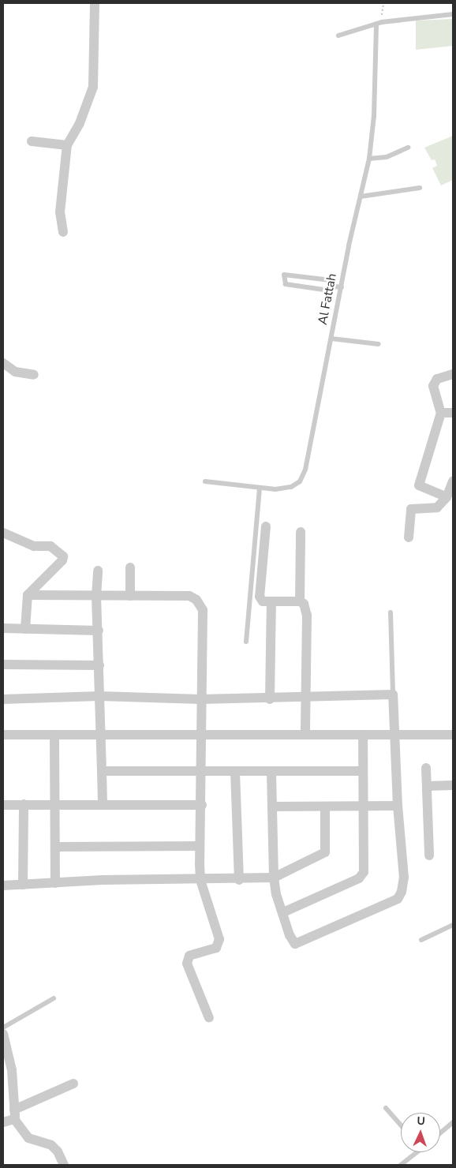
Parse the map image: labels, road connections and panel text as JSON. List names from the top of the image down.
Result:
{
  "streets": {
    "lane": ["Al Fattah"]
  },
  "north": "top"
}
